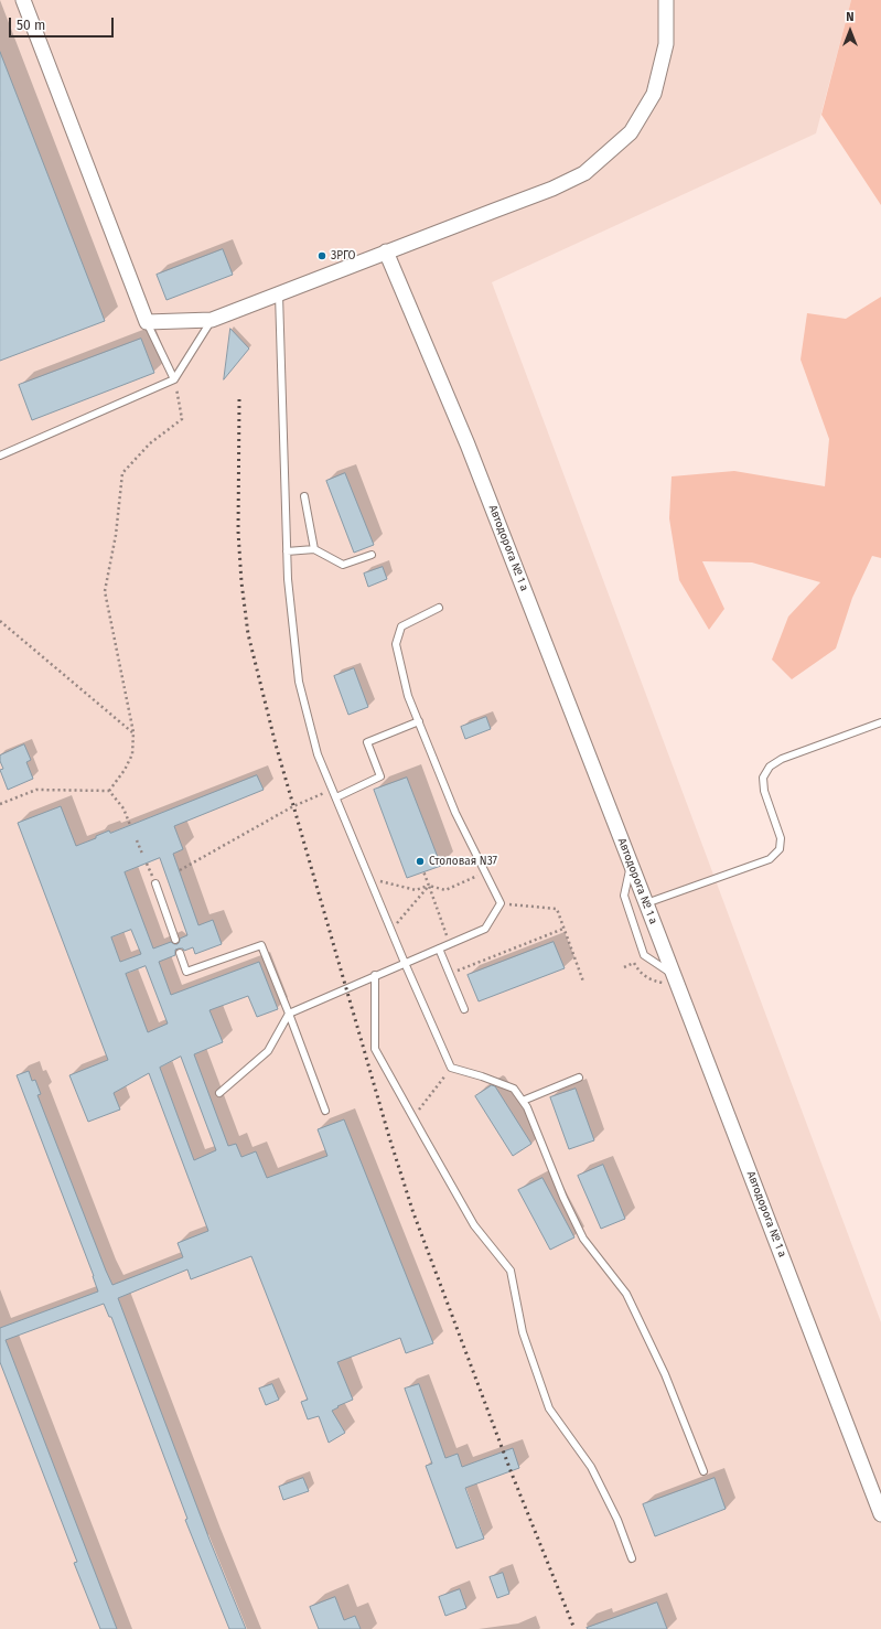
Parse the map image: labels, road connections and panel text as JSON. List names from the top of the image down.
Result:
{
  "streets": {
    "street": ["Автодорога № 1 а"]
  },
  "places": ["ЗРГО", "Столовая N37"],
  "scale_bar": "50 m",
  "north": "top"
}
